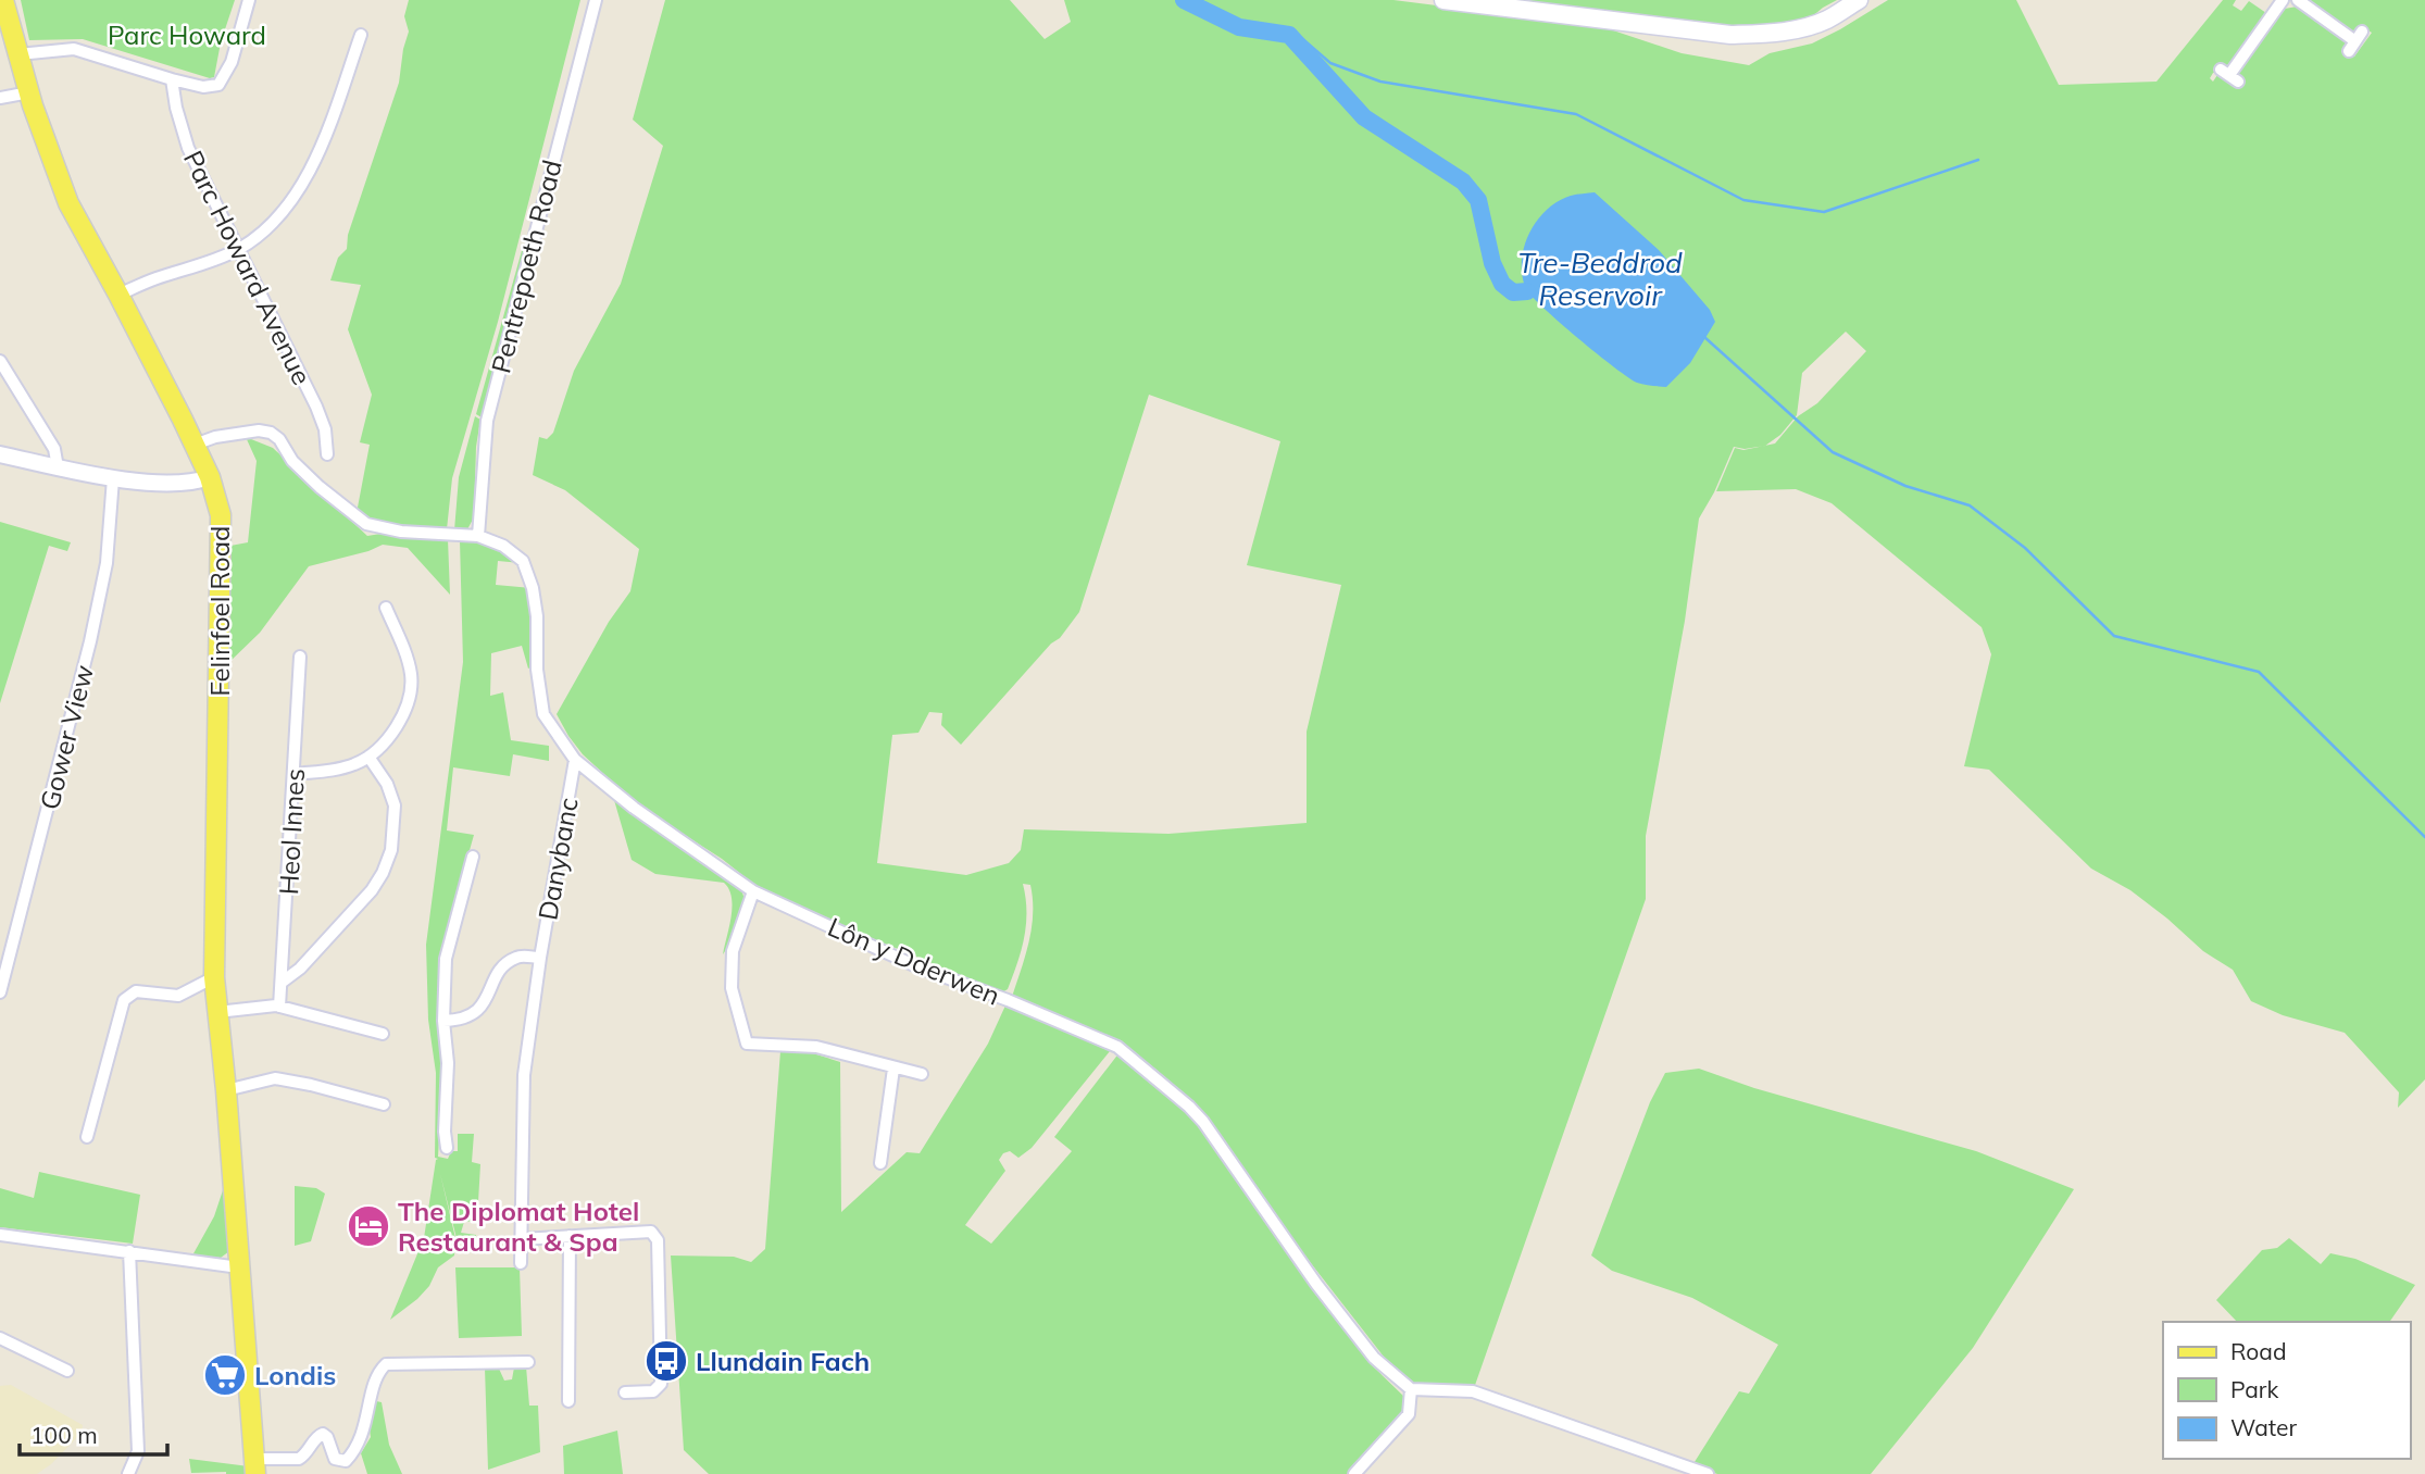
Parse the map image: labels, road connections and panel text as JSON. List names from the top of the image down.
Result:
{
  "streets": {
    "main road": ["Felinfoel Road"],
    "street": [
      "Pentrepoeth Road",
      "Parc Howard Avenue",
      "Gower View",
      "Heol Innes",
      "Danybanc",
      "Lôn y Dderwen"
    ]
  },
  "crossings": [
    ["Pentrepoeth Road", "Lôn y Dderwen"],
    ["Felinfoel Road", "Lôn y Dderwen"],
    ["Danybanc", "Lôn y Dderwen"]
  ],
  "water": ["Tre-Beddrod Reservoir"],
  "parks": ["Parc Howard"],
  "places": {
    "hotel": ["The Diplomat Hotel Restaurant & Spa"],
    "bus stop": ["Llundain Fach"],
    "supermarket": ["Londis"]
  },
  "legend": ["Road", "Park", "Water"],
  "scale_bar": "100 m"
}
